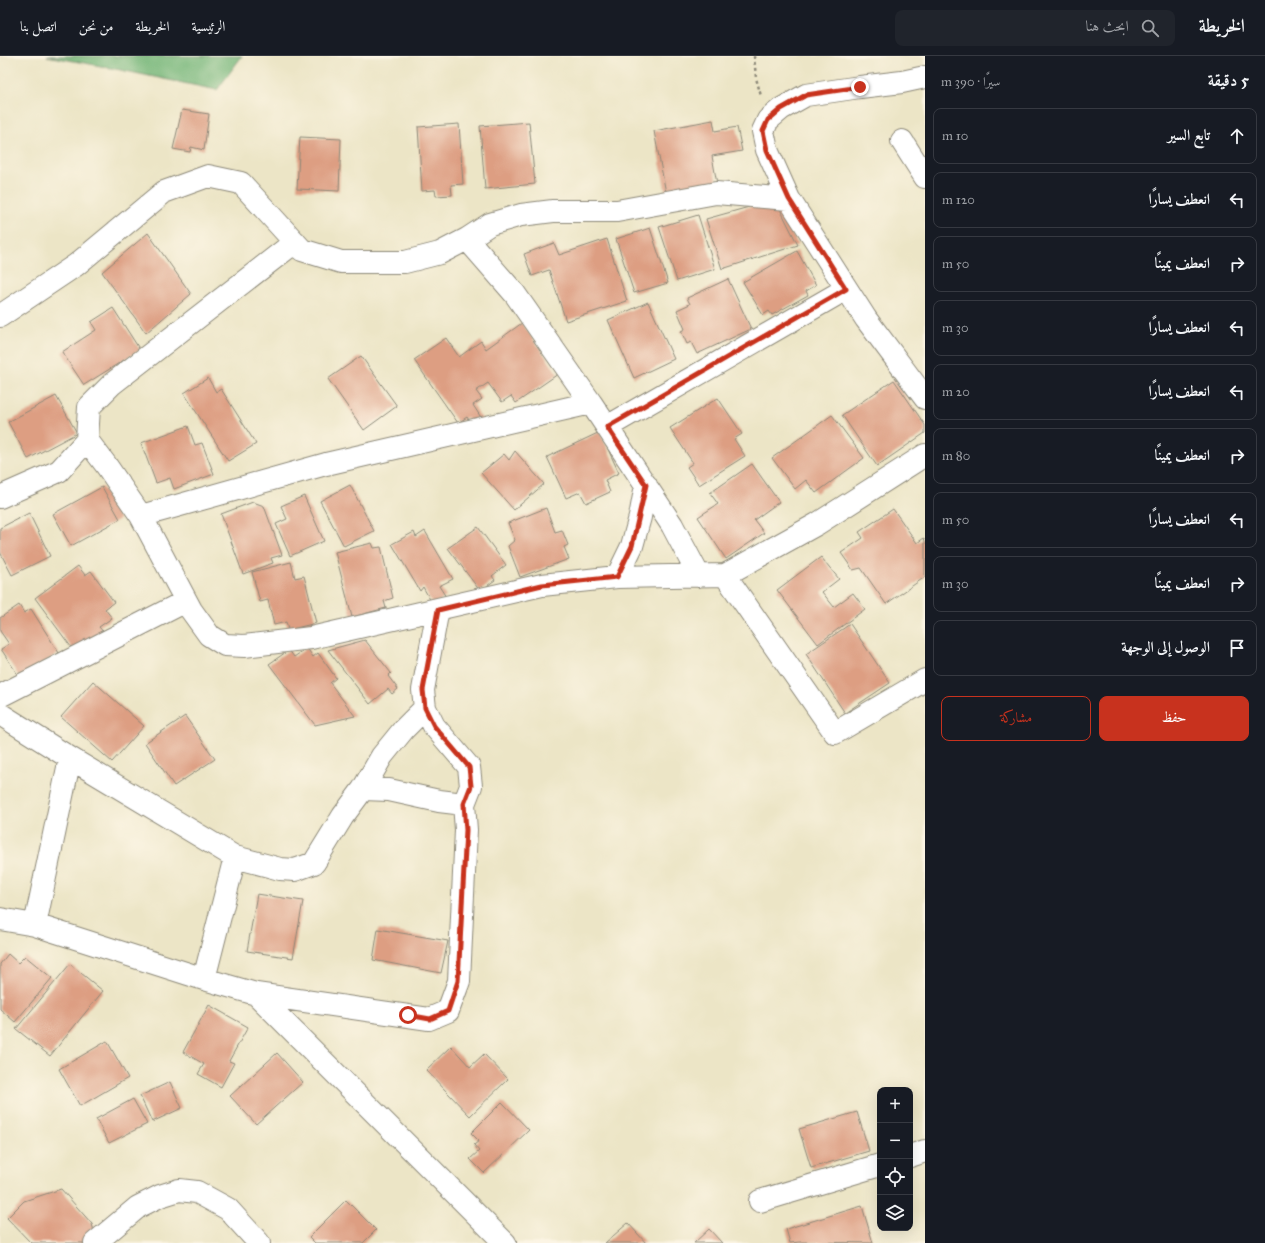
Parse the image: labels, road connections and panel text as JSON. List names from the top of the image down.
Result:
{
  "page": {
    "header": "الخريطة",
    "search": "ابحث هنا",
    "nav": [
      "الرئيسية",
      "الخريطة",
      "من نحن",
      "اتصل بنا"
    ],
    "heading": ["5 دقيقة", "سيرًا · 390 m"],
    "list": [
      ["تابع السير", "10 m"],
      ["انعطف يسارًا", "120 m"],
      ["انعطف يمينًا", "50 m"],
      ["انعطف يسارًا", "30 m"],
      ["انعطف يسارًا", "20 m"],
      ["انعطف يمينًا", "80 m"],
      ["انعطف يسارًا", "50 m"],
      ["انعطف يمينًا", "30 m"],
      "الوصول إلى الوجهة"
    ],
    "buttons": ["حفظ", "مشاركة"],
    "map_buttons": ["+", "−"]
  }
}
